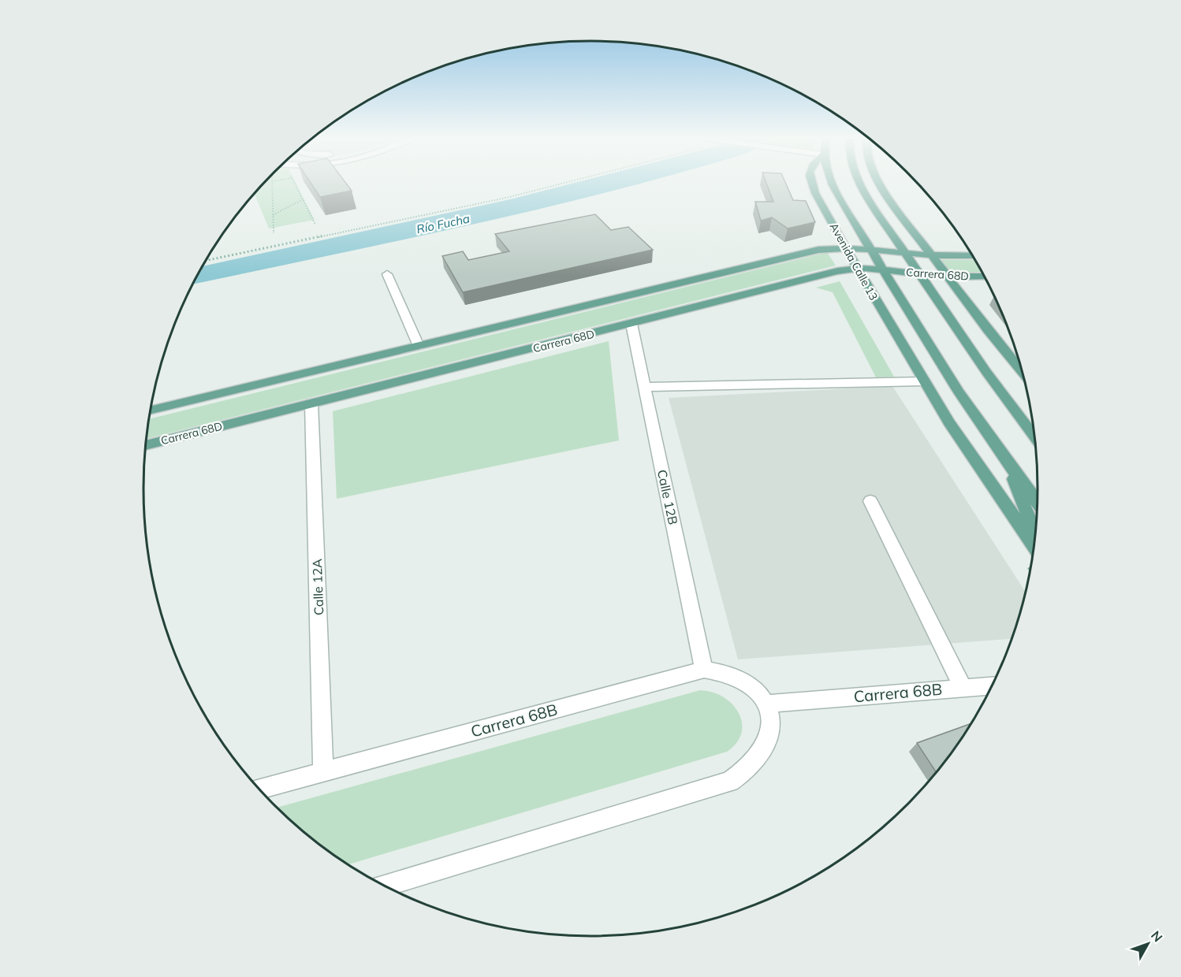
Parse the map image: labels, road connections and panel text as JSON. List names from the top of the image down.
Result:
{
  "streets": {
    "main road": ["Avenida Calle 13", "Carrera 68D"],
    "street": ["Calle 12B", "Calle 12A", "Carrera 68B"]
  },
  "crossings": [
    ["Avenida Calle 13", "Carrera 68D"],
    ["Carrera 68D", "Calle 12B"],
    ["Carrera 68D", "Calle 12A"],
    ["Calle 12B", "Carrera 68B"],
    ["Calle 12A", "Carrera 68B"]
  ],
  "water": ["Río Fucha"],
  "north": "top right"
}
